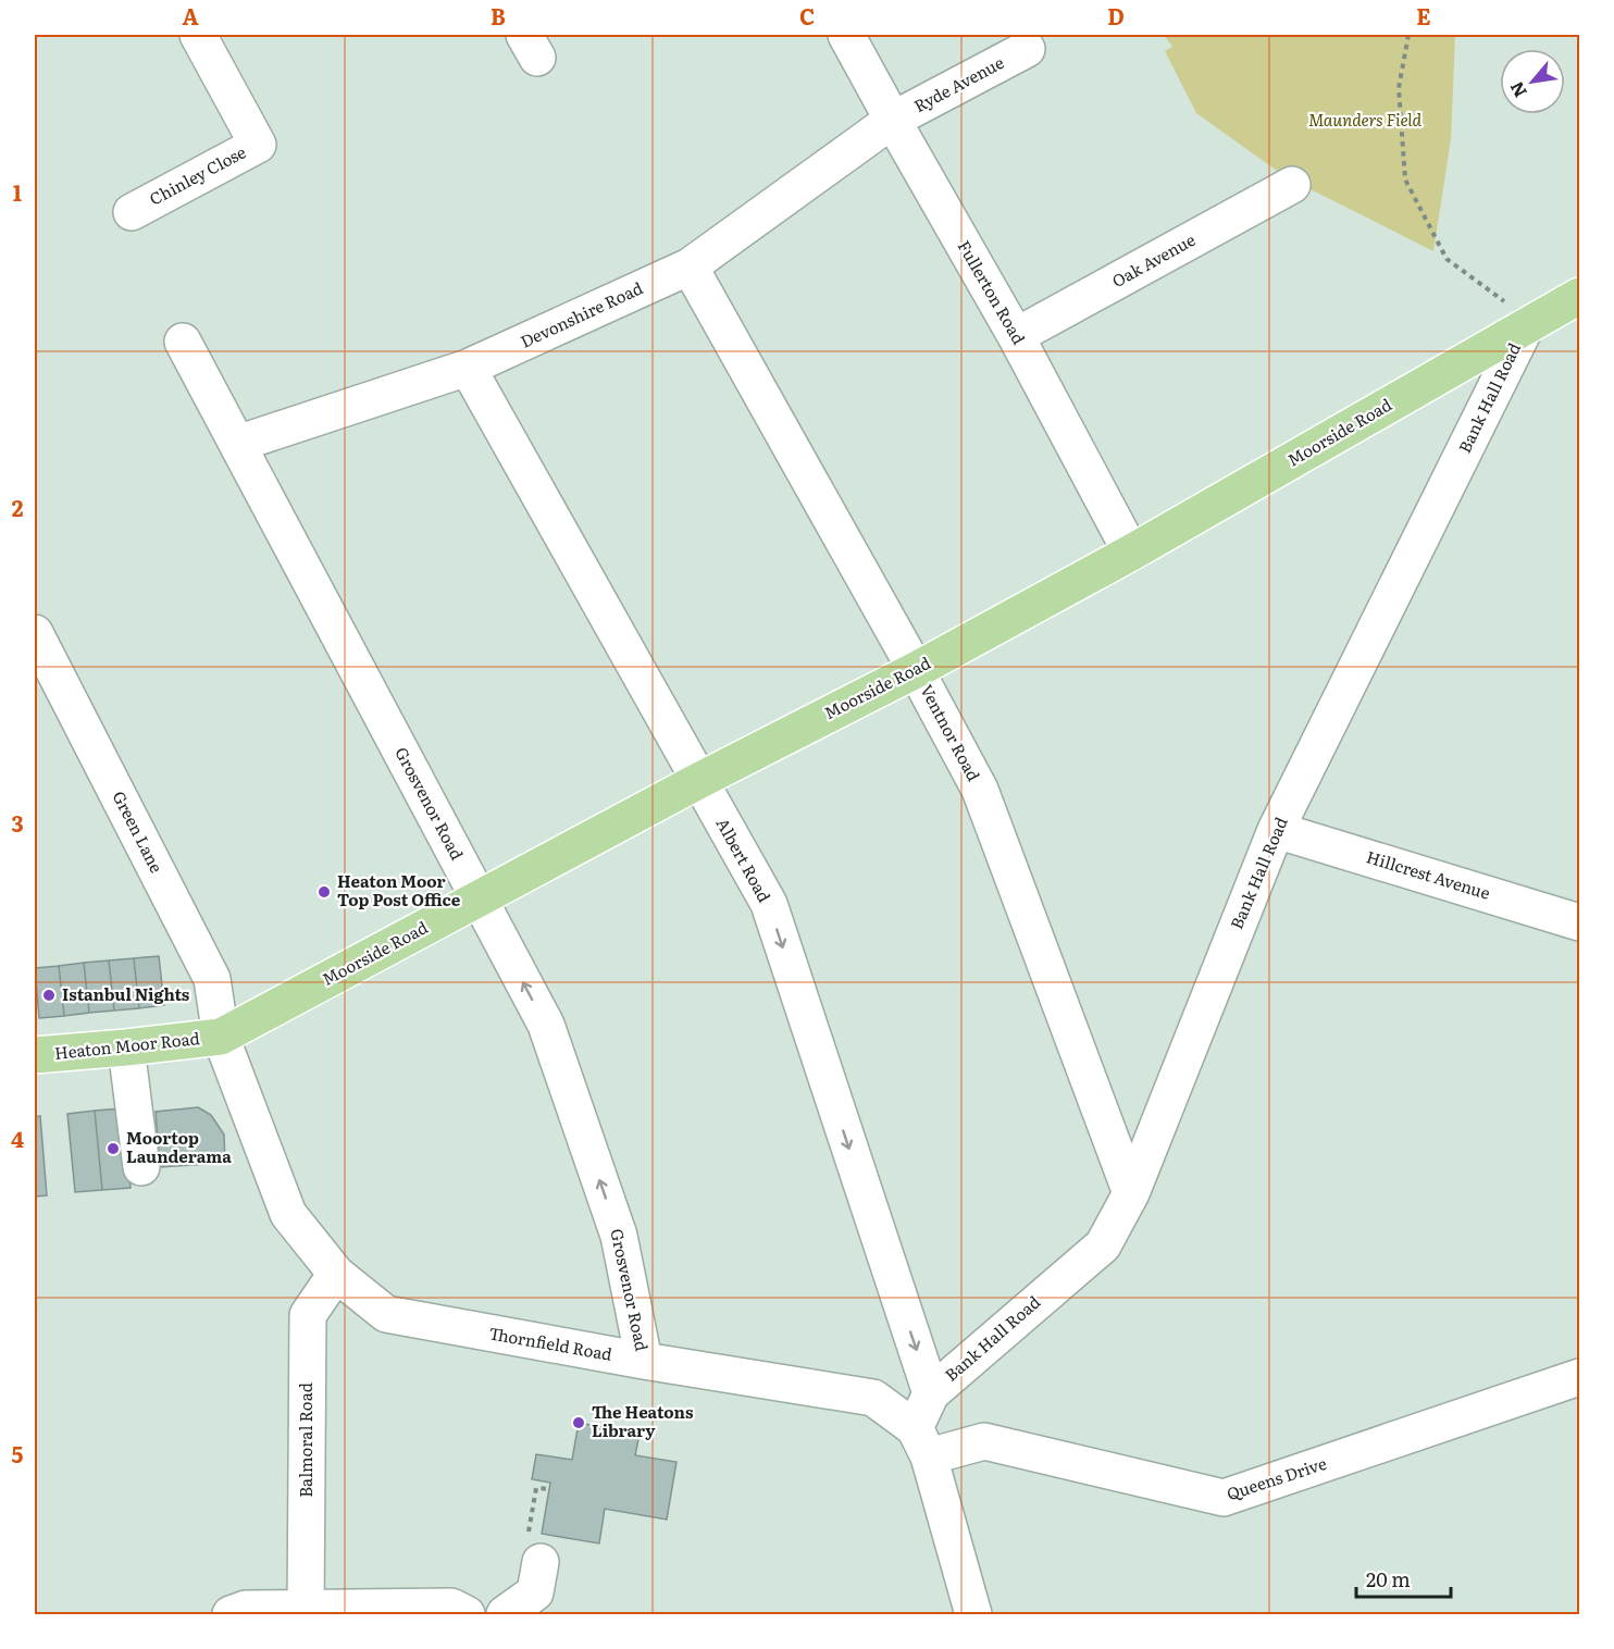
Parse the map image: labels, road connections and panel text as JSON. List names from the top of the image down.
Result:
{
  "streets": {
    "main road": ["Bank Hall Road", "Moorside Road", "Heaton Moor Road"],
    "street": [
      "Ryde Avenue",
      "Chinley Close",
      "Oak Avenue",
      "Fullerton Road",
      "Devonshire Road",
      "Ventnor Road",
      "Grosvenor Road",
      "Green Lane",
      "Albert Road",
      "Hillcrest Avenue",
      "Thornfield Road",
      "Balmoral Road",
      "Queens Drive"
    ]
  },
  "crossings": [
    ["Ryde Avenue", "Fullerton Road"],
    ["Ryde Avenue", "Devonshire Road"],
    ["Oak Avenue", "Fullerton Road"],
    ["Fullerton Road", "Devonshire Road"],
    ["Fullerton Road", "Moorside Road"],
    ["Devonshire Road", "Ventnor Road"],
    ["Devonshire Road", "Grosvenor Road"],
    ["Devonshire Road", "Albert Road"],
    ["Bank Hall Road", "Moorside Road"],
    ["Bank Hall Road", "Ventnor Road"],
    ["Bank Hall Road", "Albert Road"],
    ["Bank Hall Road", "Hillcrest Avenue"],
    ["Bank Hall Road", "Thornfield Road"],
    ["Bank Hall Road", "Queens Drive"],
    ["Moorside Road", "Ventnor Road"],
    ["Moorside Road", "Grosvenor Road"],
    ["Moorside Road", "Green Lane"],
    ["Moorside Road", "Albert Road"],
    ["Moorside Road", "Heaton Moor Road"],
    ["Moorside Road", "Thornfield Road"],
    ["Grosvenor Road", "Thornfield Road"],
    ["Green Lane", "Heaton Moor Road"],
    ["Green Lane", "Thornfield Road"],
    ["Heaton Moor Road", "Thornfield Road"],
    ["Thornfield Road", "Balmoral Road"],
    ["Thornfield Road", "Queens Drive"]
  ],
  "one_way": ["Grosvenor Road", "Albert Road"],
  "parks": ["Maunders Field"],
  "places": [
    "Heaton Moor Top Post Office",
    "Istanbul Nights",
    "Moortop Launderama",
    "The Heatons Library"
  ],
  "scale_bar": "20 m",
  "north": "bottom left",
  "grid": {
    "columns": [
      "A",
      "B",
      "C",
      "D",
      "E"
    ],
    "rows": [
      "1",
      "2",
      "3",
      "4",
      "5"
    ]
  }
}
